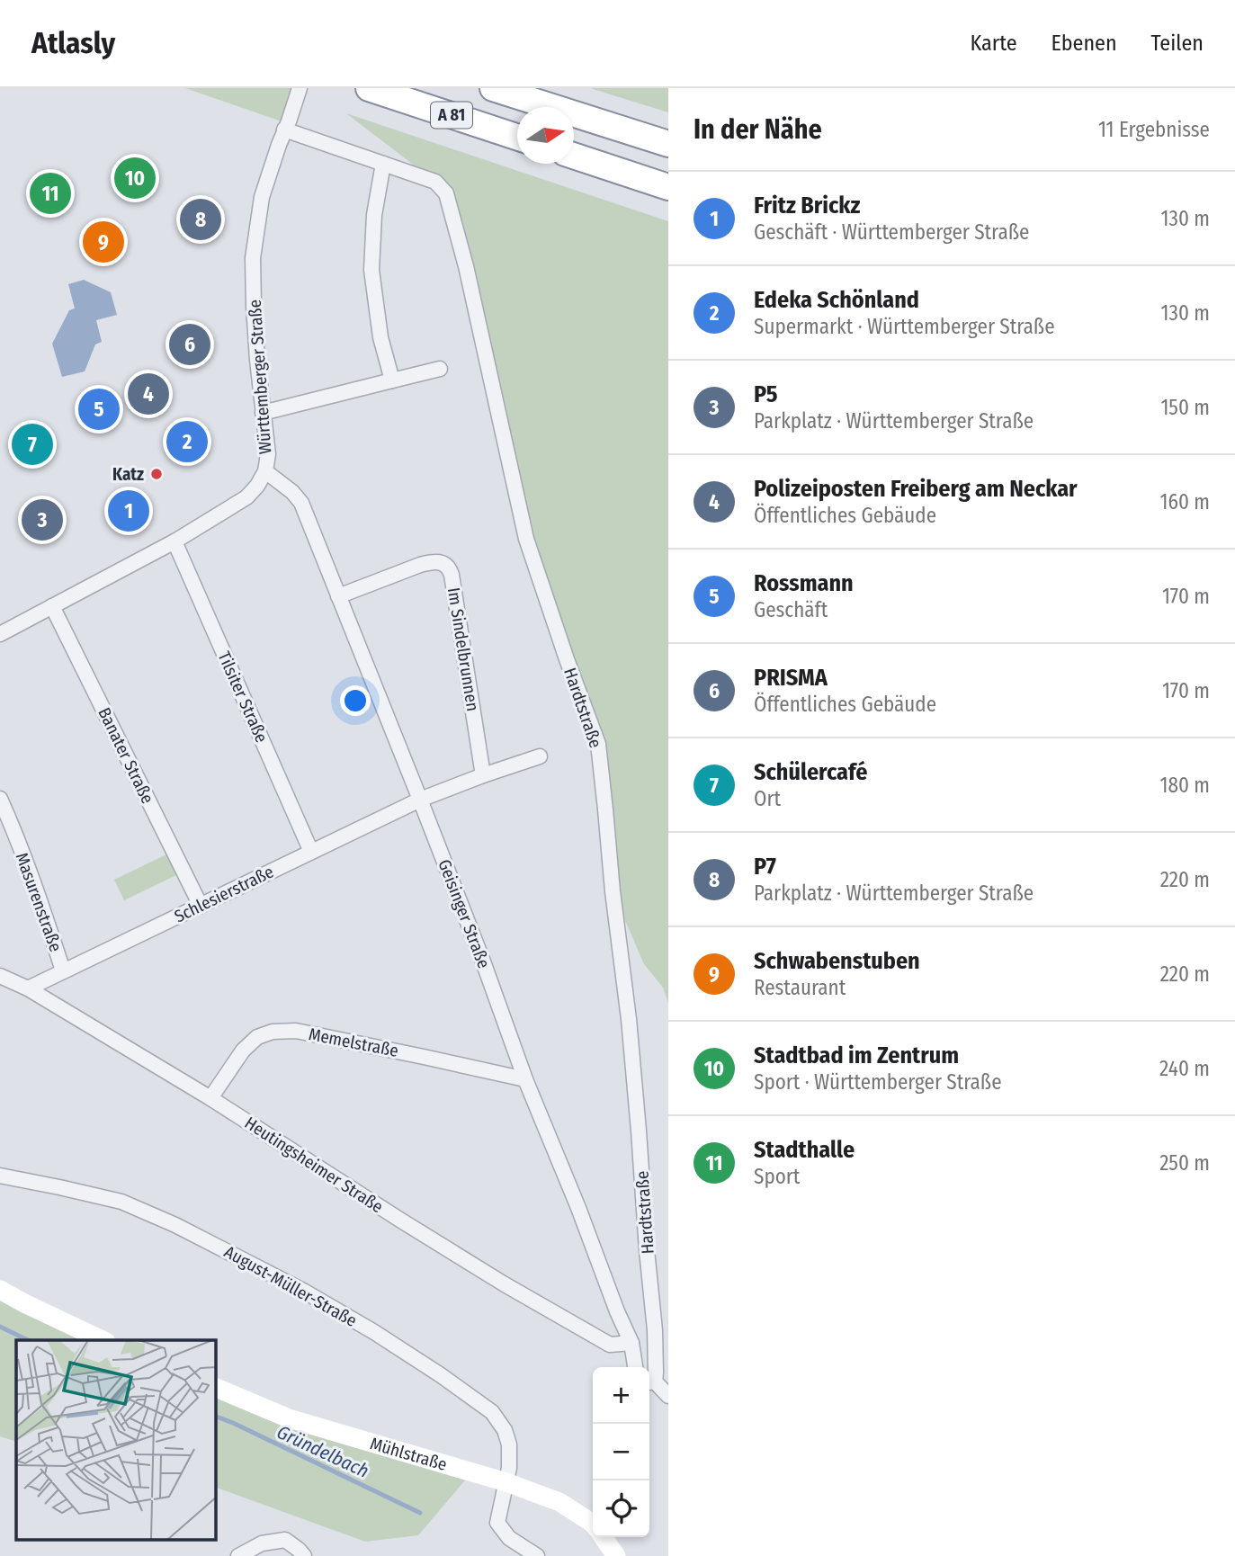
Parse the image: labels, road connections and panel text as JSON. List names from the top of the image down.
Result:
{
  "streets": {
    "highway": ["A 81"],
    "main road": ["Mühlstraße"],
    "street": [
      "Württemberger Straße",
      "Im Sindelbrunnen",
      "Tilsiter Straße",
      "Hardtstraße",
      "Banater Straße",
      "Schlesierstraße",
      "Masurenstraße",
      "Geisinger Straße",
      "Memelstraße",
      "Heutingsheimer Straße",
      "August-Müller-Straße"
    ]
  },
  "crossings": [
    ["Württemberger Straße", "Tilsiter Straße"],
    ["Württemberger Straße", "Hardtstraße"],
    ["Württemberger Straße", "Banater Straße"],
    ["Württemberger Straße", "Geisinger Straße"],
    ["Im Sindelbrunnen", "Geisinger Straße"],
    ["Tilsiter Straße", "Schlesierstraße"],
    ["Banater Straße", "Schlesierstraße"],
    ["Schlesierstraße", "Masurenstraße"],
    ["Schlesierstraße", "Geisinger Straße"],
    ["Schlesierstraße", "Heutingsheimer Straße"],
    ["Geisinger Straße", "Memelstraße"],
    ["Geisinger Straße", "Heutingsheimer Straße"],
    ["Memelstraße", "Heutingsheimer Straße"],
    ["August-Müller-Straße", "Mühlstraße"]
  ],
  "water": ["Gründelbach"],
  "places": ["Katz"],
  "north": "right",
  "page": {
    "header": "Atlasly",
    "nav": ["Karte", "Ebenen", "Teilen"],
    "heading": ["In der Nähe", "11 Ergebnisse"],
    "pins": [
      "10",
      "11",
      "8",
      "9",
      "6",
      "4",
      "5",
      "2",
      "7",
      "1",
      "3"
    ],
    "list": [
      {
        "mark": "1",
        "name": "Fritz Brickz",
        "note": "Geschäft · Württemberger Straße",
        "value": "130 m"
      },
      {
        "mark": "2",
        "name": "Edeka Schönland",
        "note": "Supermarkt · Württemberger Straße",
        "value": "130 m"
      },
      {
        "mark": "3",
        "name": "P5",
        "note": "Parkplatz · Württemberger Straße",
        "value": "150 m"
      },
      {
        "mark": "4",
        "name": "Polizeiposten Freiberg am Neckar",
        "note": "Öffentliches Gebäude",
        "value": "160 m"
      },
      {
        "mark": "5",
        "name": "Rossmann",
        "note": "Geschäft",
        "value": "170 m"
      },
      {
        "mark": "6",
        "name": "PRISMA",
        "note": "Öffentliches Gebäude",
        "value": "170 m"
      },
      {
        "mark": "7",
        "name": "Schülercafé",
        "note": "Ort",
        "value": "180 m"
      },
      {
        "mark": "8",
        "name": "P7",
        "note": "Parkplatz · Württemberger Straße",
        "value": "220 m"
      },
      {
        "mark": "9",
        "name": "Schwabenstuben",
        "note": "Restaurant",
        "value": "220 m"
      },
      {
        "mark": "10",
        "name": "Stadtbad im Zentrum",
        "note": "Sport · Württemberger Straße",
        "value": "240 m"
      },
      {
        "mark": "11",
        "name": "Stadthalle",
        "note": "Sport",
        "value": "250 m"
      }
    ],
    "map_buttons": ["+", "−"]
  }
}
